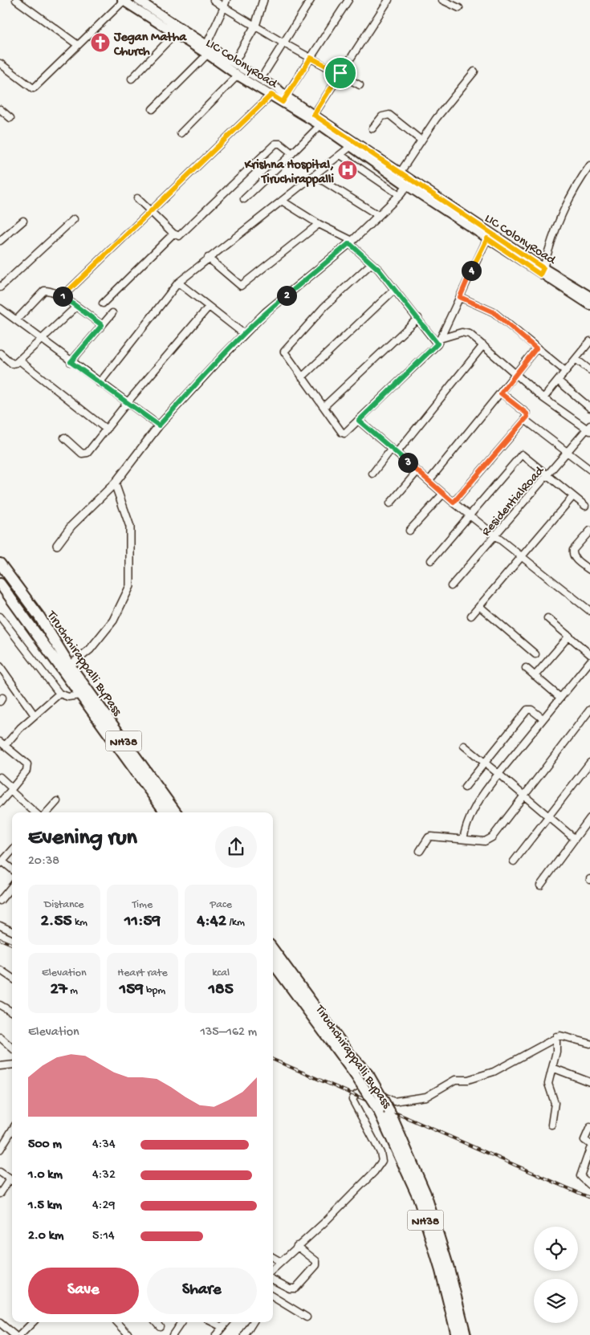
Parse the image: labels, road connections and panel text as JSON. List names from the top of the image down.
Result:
{
  "streets": {
    "highway": ["Tiruchchirappalli ByPass", "NH38", "Tiruchchirappalli Bypass"],
    "main road": ["LIC ColonyRoad"],
    "street": ["ResidentialRoad"]
  },
  "crossings": [
    ["Tiruchchirappalli ByPass", "Tiruchchirappalli Bypass"]
  ],
  "places": {
    "church": ["Jegan Matha Church"],
    "hospital": ["Krishna Hospital, Tiruchirappalli"]
  },
  "page": {
    "pins": [
      "4",
      "2",
      "1",
      "3"
    ],
    "heading": ["Evening run", "20:38"],
    "stats": [
      ["Distance", "2.55 km"],
      ["Time", "11:59"],
      ["Pace", "4:42 /km"],
      ["Elevation", "27 m"],
      ["Heart rate", "159 bpm"],
      ["kcal", "185"]
    ],
    "chart": ["Elevation", "135–162 m"],
    "list": [
      {
        "name": "500 m",
        "note": "4:34"
      },
      {
        "name": "1.0 km",
        "note": "4:32"
      },
      {
        "name": "1.5 km",
        "note": "4:29"
      },
      {
        "name": "2.0 km",
        "note": "5:14"
      }
    ],
    "buttons": ["Save", "Share"]
  }
}
